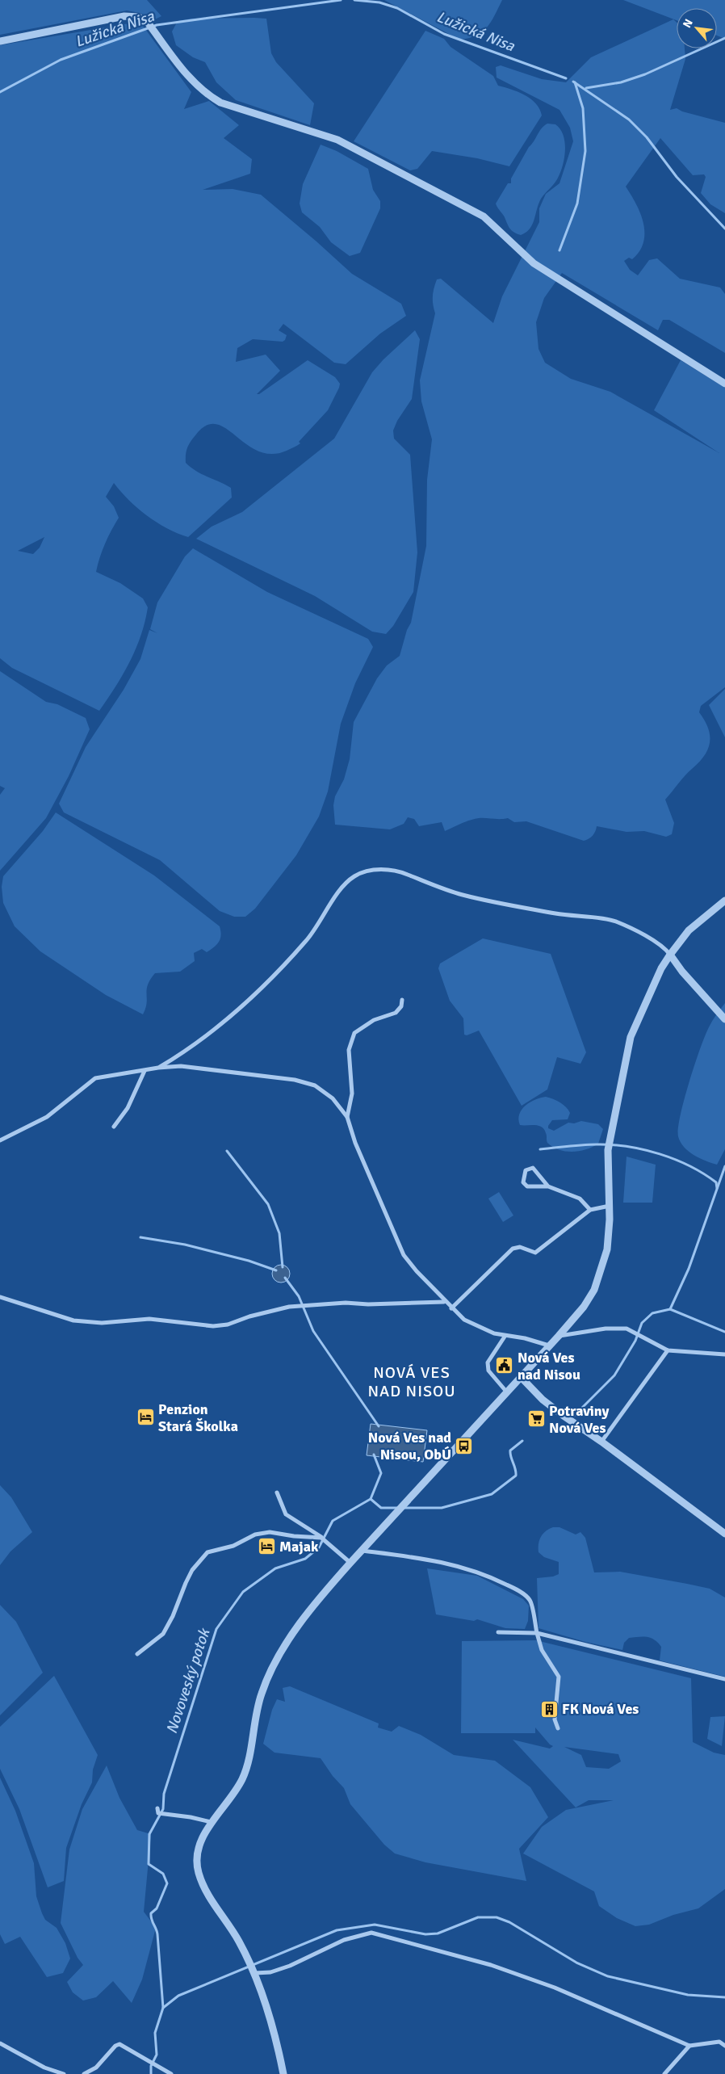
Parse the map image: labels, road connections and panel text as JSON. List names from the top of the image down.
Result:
{
  "districts": ["NOVÁ VES NAD NISOU"],
  "water": ["Lužická Nisa", "Novoveský potok"],
  "places": {
    "public building": ["Nová Ves nad Nisou"],
    "hotel": ["Penzion Stará Školka", "Majak"],
    "supermarket": ["Potraviny Nová Ves"],
    "bus stop": ["Nová Ves nad Nisou, ObÚ"],
    "building": ["FK Nová Ves"]
  },
  "north": "top left"
}
